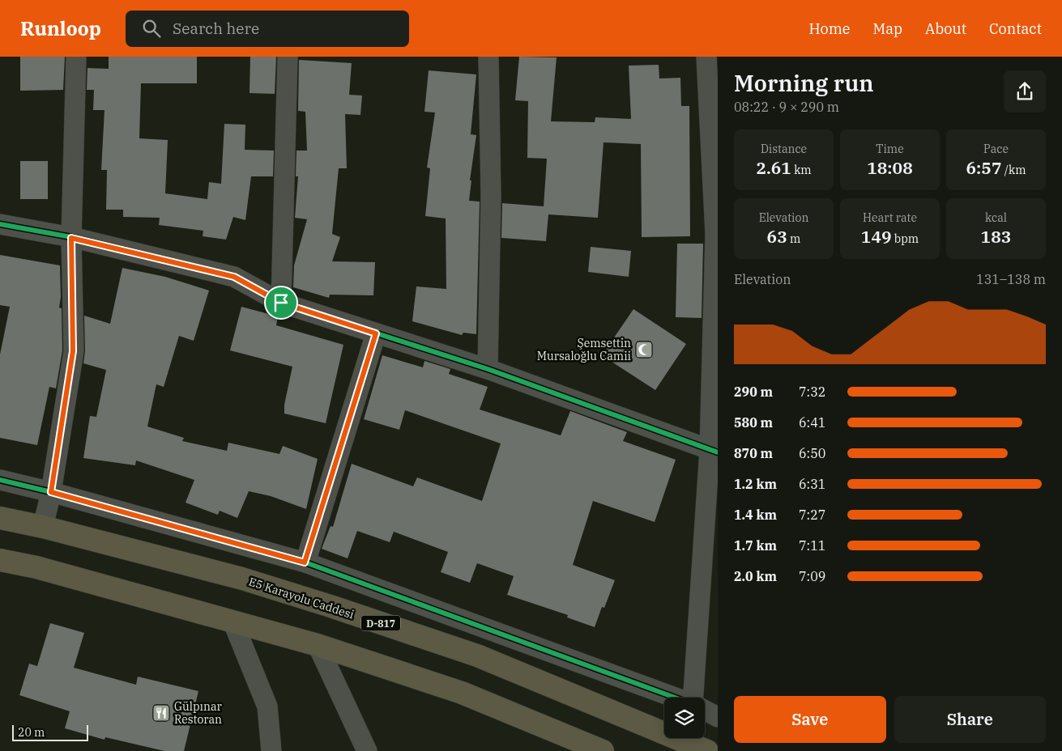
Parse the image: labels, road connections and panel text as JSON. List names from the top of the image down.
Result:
{
  "streets": {
    "highway": ["E5 Karayolu Caddesi", "D-817"]
  },
  "places": {
    "mosque": ["Şemsettin Mursaloğlu Camii"],
    "restaurant": ["Gülpınar Restoran"]
  },
  "scale_bar": "20 m",
  "page": {
    "header": "Runloop",
    "search": "Search here",
    "nav": [
      "Home",
      "Map",
      "About",
      "Contact"
    ],
    "heading": ["Morning run", "08:22 · 9 × 290 m"],
    "stats": [
      ["Distance", "2.61 km"],
      ["Time", "18:08"],
      ["Pace", "6:57 /km"],
      ["Elevation", "63 m"],
      ["Heart rate", "149 bpm"],
      ["kcal", "183"]
    ],
    "chart": ["Elevation", "131–138 m"],
    "list": [
      {
        "name": "290 m",
        "note": "7:32"
      },
      {
        "name": "580 m",
        "note": "6:41"
      },
      {
        "name": "870 m",
        "note": "6:50"
      },
      {
        "name": "1.2 km",
        "note": "6:31"
      },
      {
        "name": "1.4 km",
        "note": "7:27"
      },
      {
        "name": "1.7 km",
        "note": "7:11"
      },
      {
        "name": "2.0 km",
        "note": "7:09"
      }
    ],
    "buttons": ["Save", "Share"],
    "scale": "20 m"
  }
}
